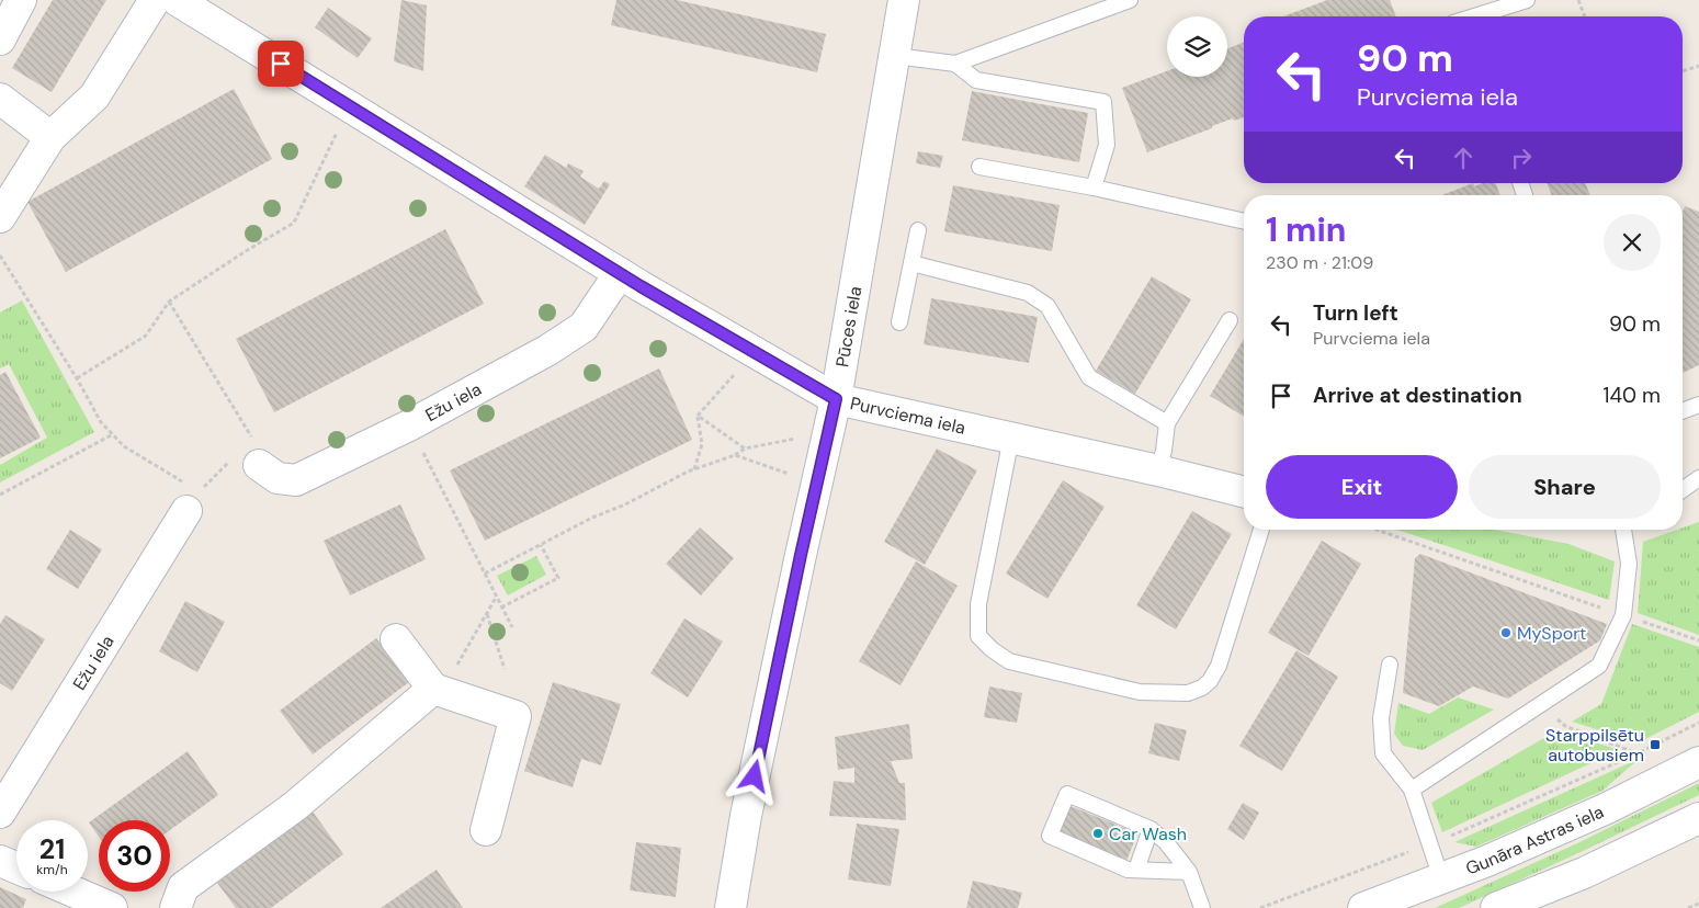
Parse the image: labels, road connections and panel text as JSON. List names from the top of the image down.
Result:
{
  "streets": {
    "street": [
      "Pūces iela",
      "Ežu iela",
      "Purvciema iela",
      "Gunāra Astras iela"
    ]
  },
  "crossings": [
    ["Pūces iela", "Purvciema iela"],
    ["Ežu iela", "Purvciema iela"]
  ],
  "places": {
    "other": ["MySport", "Car Wash"],
    "transit": ["Starppilsētu autobusiem"]
  },
  "page": {
    "turn": ["90 m", "Purvciema iela"],
    "heading": ["1 min", "230 m · 21:09"],
    "list": [
      {
        "name": "Turn left",
        "note": "Purvciema iela",
        "value": "90 m"
      },
      {
        "name": "Arrive at destination",
        "value": "140 m"
      }
    ],
    "buttons": ["Exit", "Share"],
    "speed": "21 km/h",
    "limit": "30"
  }
}
